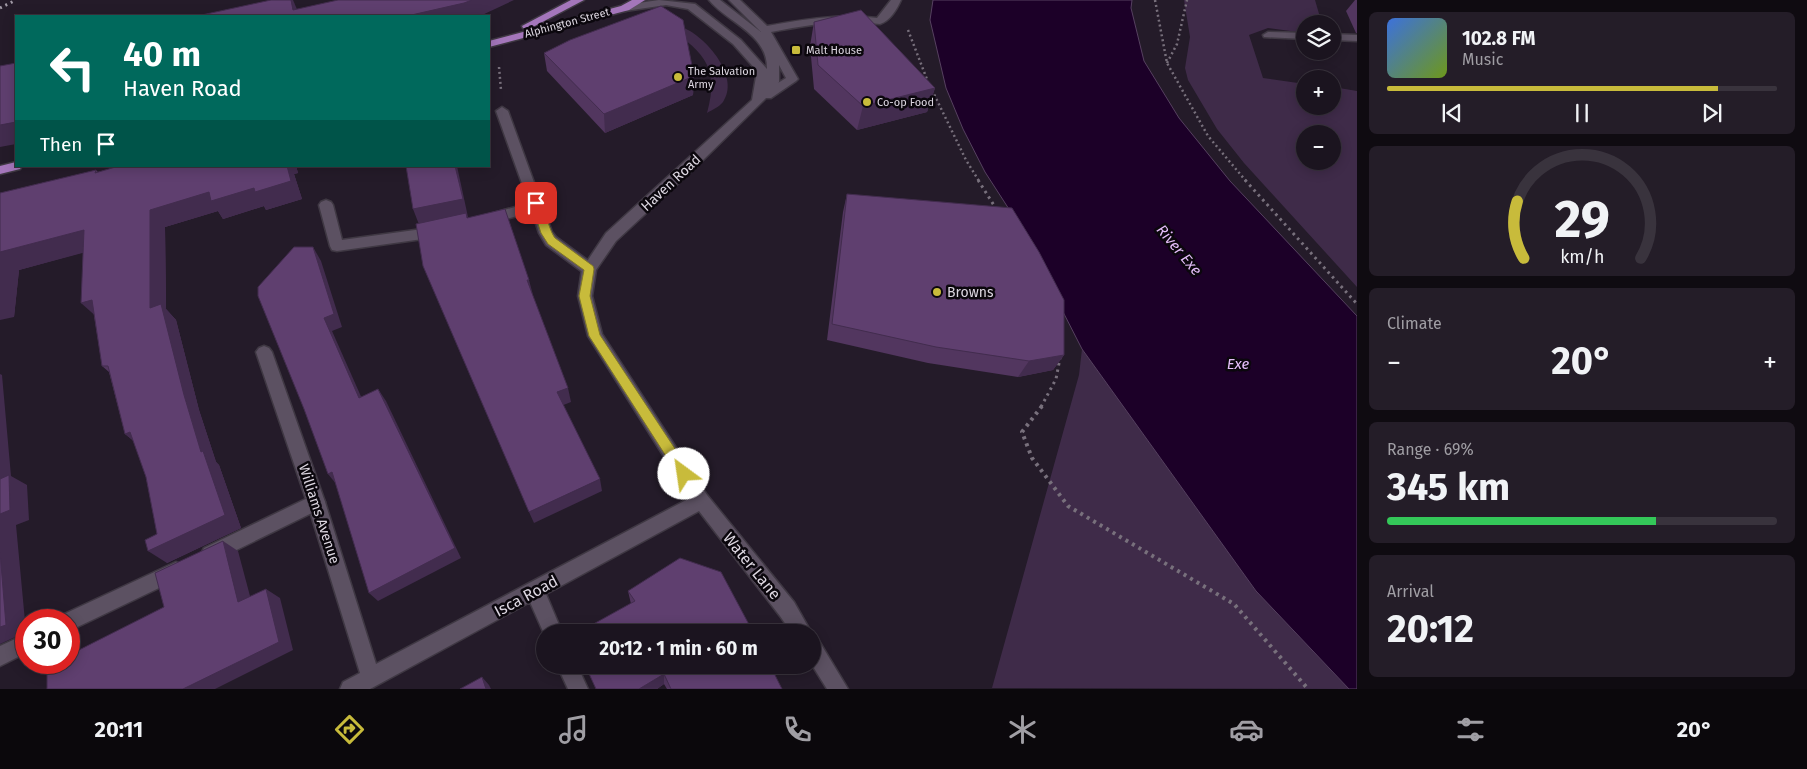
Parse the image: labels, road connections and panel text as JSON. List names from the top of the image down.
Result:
{
  "streets": {
    "highway": ["Alphington Street"],
    "street": [
      "Haven Road",
      "Williams Avenue",
      "Water Lane",
      "Isca Road"
    ]
  },
  "crossings": [
    ["Haven Road", "Water Lane"],
    ["Haven Road", "Isca Road"],
    ["Williams Avenue", "Isca Road"],
    ["Water Lane", "Isca Road"]
  ],
  "water": ["River Exe", "Exe"],
  "places": {
    "transit": ["Malt House"],
    "other": ["The Salvation Army", "Co-op Food", "Browns"]
  },
  "page": {
    "map_buttons": ["+", "−"],
    "turn": ["40 m", "Haven Road"],
    "song": ["102.8 FM", "Music"],
    "then": "Then",
    "tile": [
      "Climate",
      ["Range · 69%", "345 km"],
      ["Arrival", "20:12"]
    ],
    "heat": ["−", "20°", "+"],
    "limit": "30",
    "trip": "20:12 · 1 min · 60 m",
    "tabs": ["20:11", "20°"],
    "gauge": ["29", "km/h"]
  }
}
